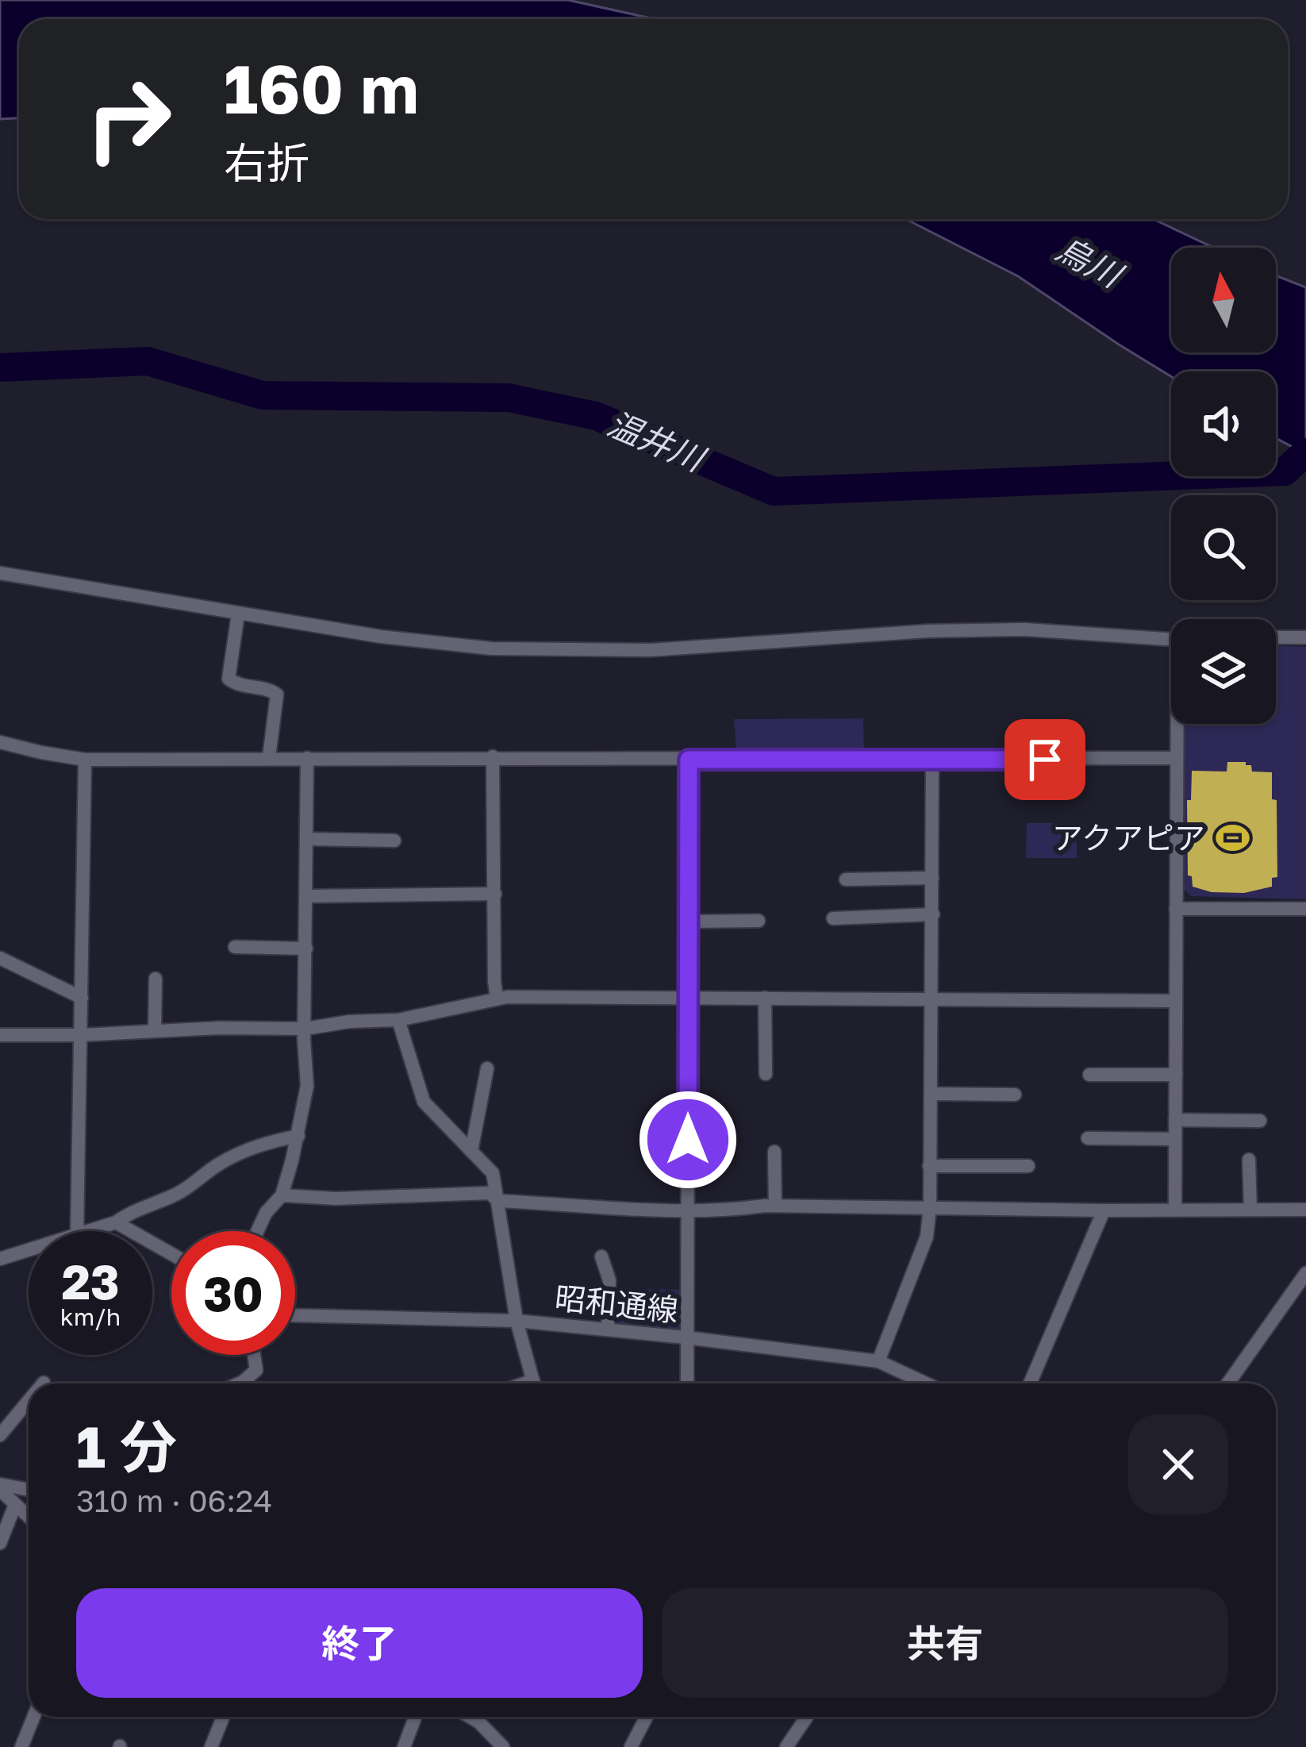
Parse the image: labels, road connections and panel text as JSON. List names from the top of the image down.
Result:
{
  "streets": {
    "street": ["昭和通線"]
  },
  "water": ["烏川", "温井川"],
  "places": {
    "sports": ["アクアピア"]
  },
  "north": "top",
  "page": {
    "turn": ["160 m", "右折"],
    "speed": "23 km/h",
    "limit": "30",
    "heading": ["1 分", "310 m · 06:24"],
    "buttons": ["終了", "共有"]
  }
}
